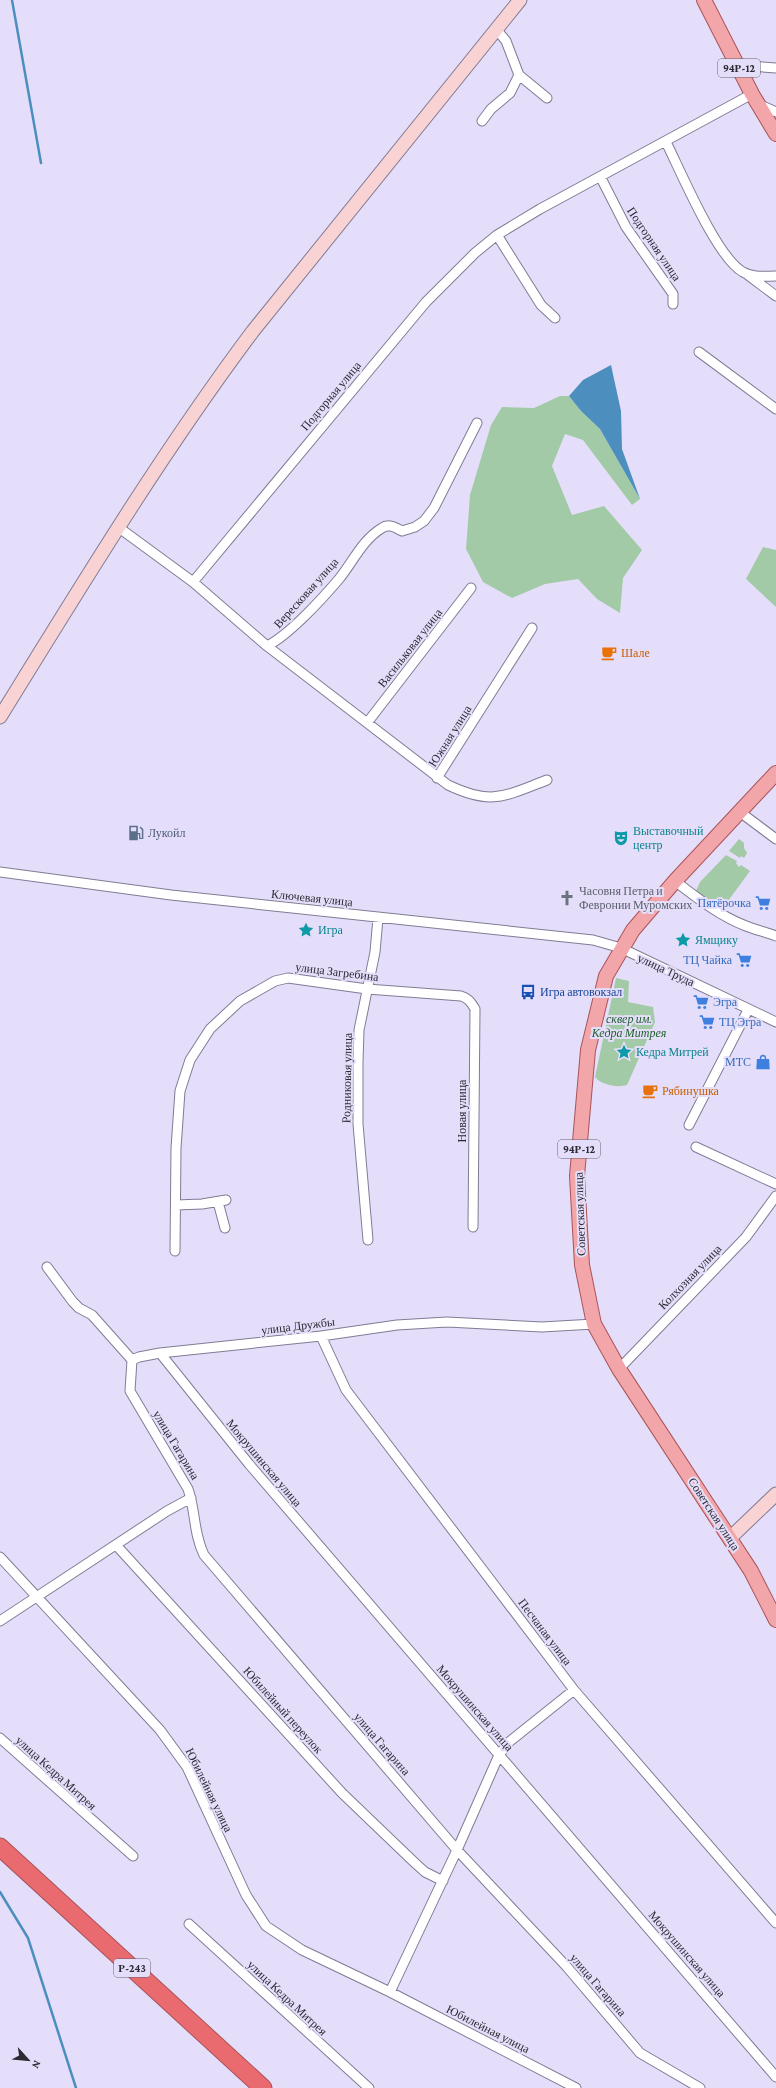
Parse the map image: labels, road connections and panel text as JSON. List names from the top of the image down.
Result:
{
  "streets": {
    "highway": ["Р-243"],
    "main road": ["94Р-12", "Советская улица"],
    "street": [
      "Подгорная улица",
      "Вересковая улица",
      "Васильковая улица",
      "Южная улица",
      "Ключевая улица",
      "улица Труда",
      "улица Загребина",
      "Родниковая улица",
      "Новая улица",
      "Колхозная улица",
      "улица Дружбы",
      "улица Гагарина",
      "Мокрушинская улица",
      "Песчаная улица",
      "Юбилейный переулок",
      "улица Кедра Митрея",
      "Юбилейная улица"
    ]
  },
  "crossings": [
    ["94Р-12", "Подгорная улица"],
    ["Ключевая улица", "улица Труда"],
    ["Ключевая улица", "Родниковая улица"],
    ["Ключевая улица", "Советская улица"],
    ["улица Труда", "Советская улица"],
    ["улица Загребина", "Родниковая улица"],
    ["улица Загребина", "Новая улица"],
    ["Советская улица", "Колхозная улица"],
    ["Советская улица", "улица Дружбы"],
    ["улица Дружбы", "улица Гагарина"],
    ["улица Дружбы", "Мокрушинская улица"],
    ["улица Дружбы", "Песчаная улица"]
  ],
  "parks": ["сквер им. Кедра Митрея"],
  "places": {
    "cafe": ["Шале", "Рябинушка"],
    "fuel station": ["Лукойл"],
    "theatre": ["Выставочный центр"],
    "church": ["Часовня Петра и Февронии Муромских"],
    "supermarket": [
      "Пятёрочка",
      "ТЦ Чайка",
      "Эгра",
      "ТЦ Эгра"
    ],
    "place": ["Игра", "Ямщику", "Кедра Митрей"],
    "bus stop": ["Игра автовокзал"],
    "shop": ["МТС"]
  },
  "north": "bottom right"
}
